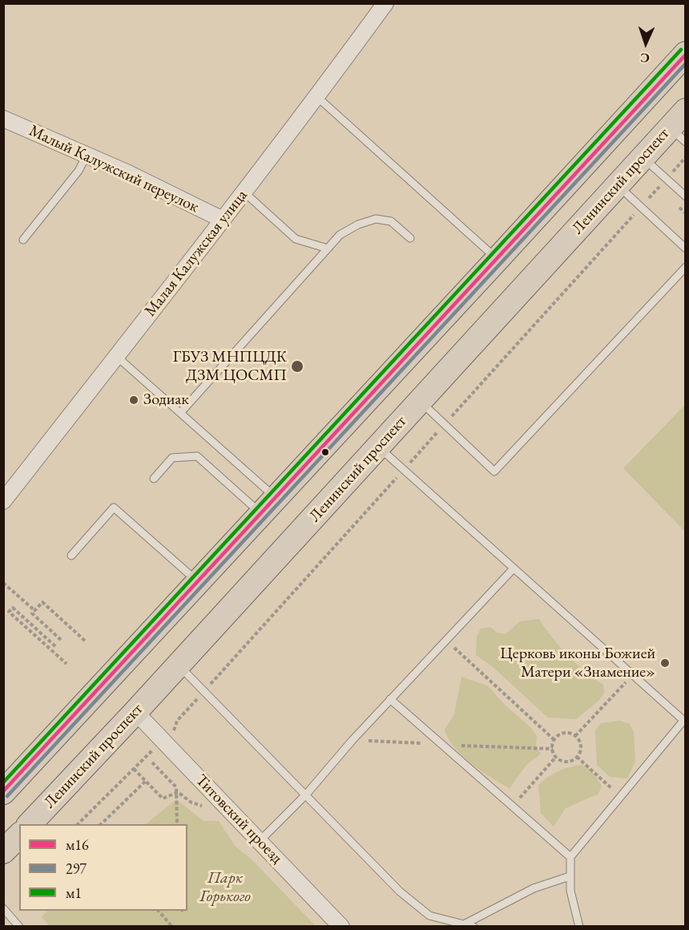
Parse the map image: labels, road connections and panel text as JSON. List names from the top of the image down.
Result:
{
  "streets": {
    "main road": ["Ленинский проспект"],
    "street": ["Малый Калужский переулок", "Малая Калужская улица", "Титовский проезд"]
  },
  "crossings": [
    ["Малый Калужский переулок", "Малая Калужская улица"],
    ["Ленинский проспект", "Титовский проезд"]
  ],
  "parks": ["Парк Горького"],
  "places": ["ГБУЗ МНПЦДК ДЗМ ЦОСМП", "Зодиак", "Церковь иконы Божией Матери «Знамение»"],
  "lines": ["transit line м1", "transit line м16", "transit line 297"],
  "legend": ["м16", "297", "м1"],
  "north": "bottom"
}
